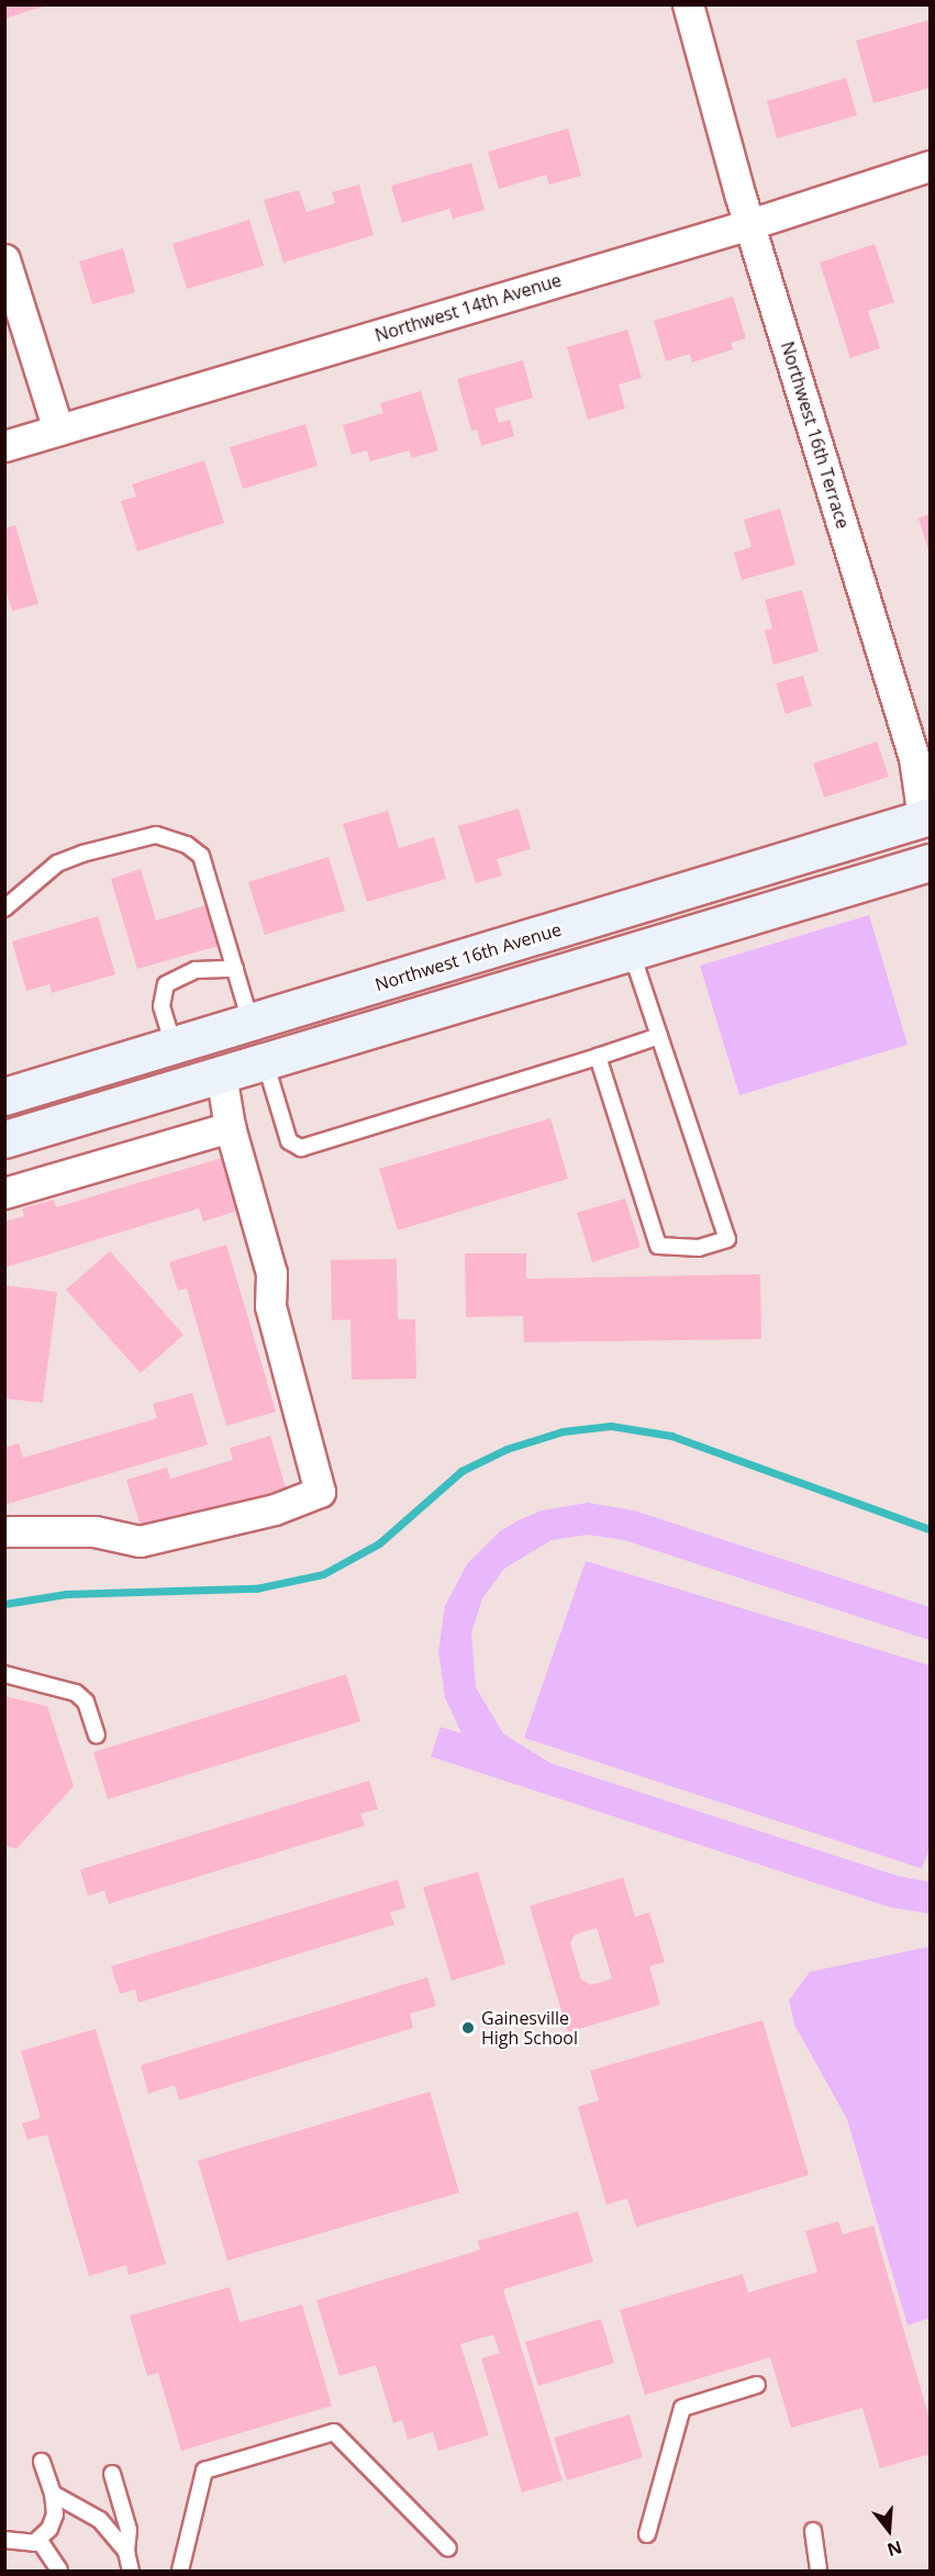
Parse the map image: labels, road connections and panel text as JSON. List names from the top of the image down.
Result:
{
  "streets": {
    "main road": ["Northwest 16th Terrace", "Northwest 16th Avenue"],
    "street": ["Northwest 14th Avenue"]
  },
  "crossings": [
    ["Northwest 14th Avenue", "Northwest 16th Terrace"],
    ["Northwest 16th Terrace", "Northwest 16th Avenue"]
  ],
  "places": ["Gainesville High School"],
  "north": "bottom"
}
